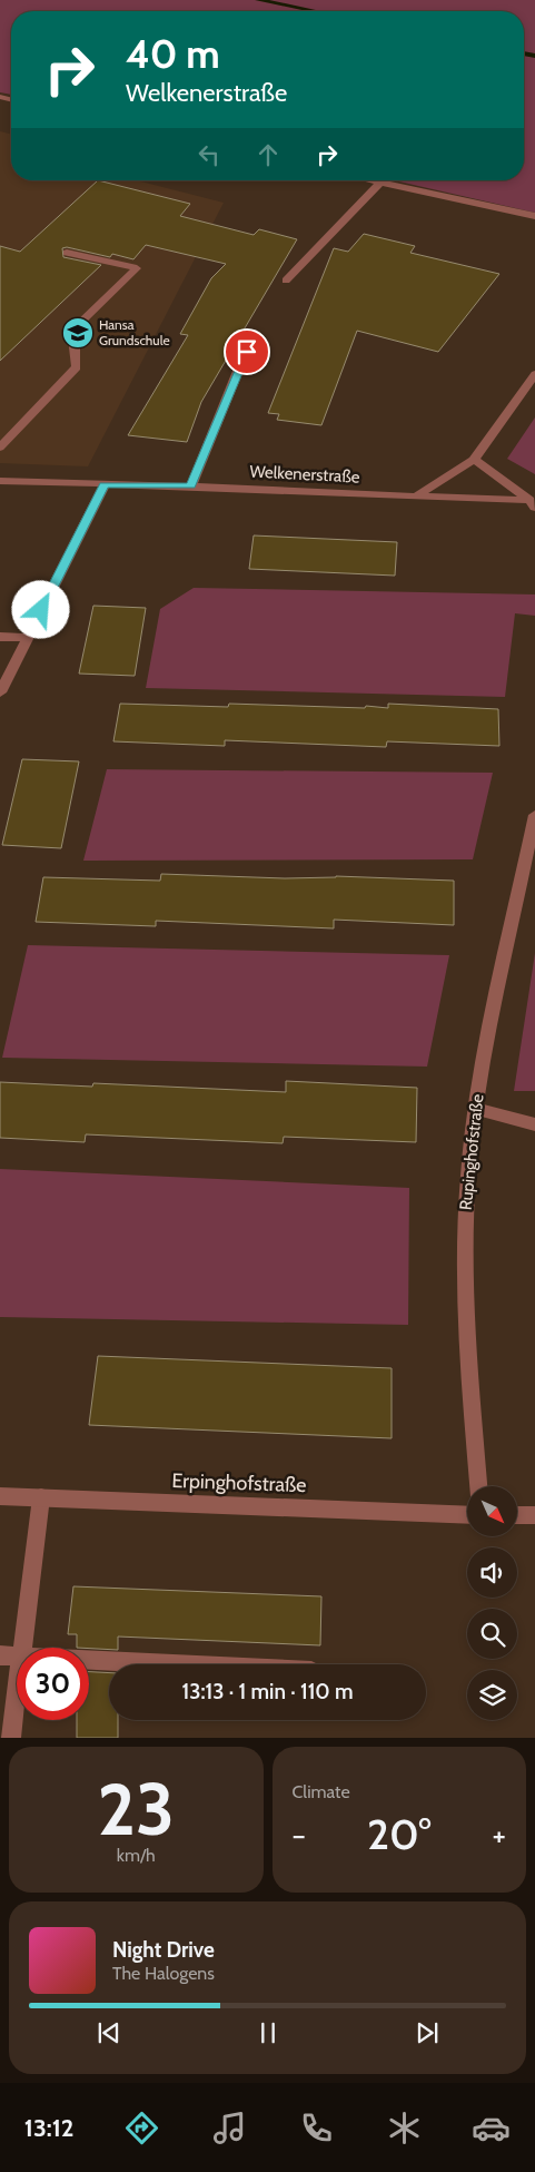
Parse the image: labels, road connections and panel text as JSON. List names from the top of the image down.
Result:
{
  "streets": {
    "street": ["Welkenerstraße", "Rupinghofstraße", "Erpinghofstraße"]
  },
  "places": {
    "school or university": ["Hansa Grundschule"]
  },
  "north": "bottom right",
  "page": {
    "turn": ["40 m", "Welkenerstraße"],
    "limit": "30",
    "trip": "13:13 · 1 min · 110 m",
    "tile": [
      ["23", "km/h"],
      "Climate"
    ],
    "heat": ["−", "20°", "+"],
    "song": ["Night Drive", "The Halogens"],
    "tabs": "13:12"
  }
}
